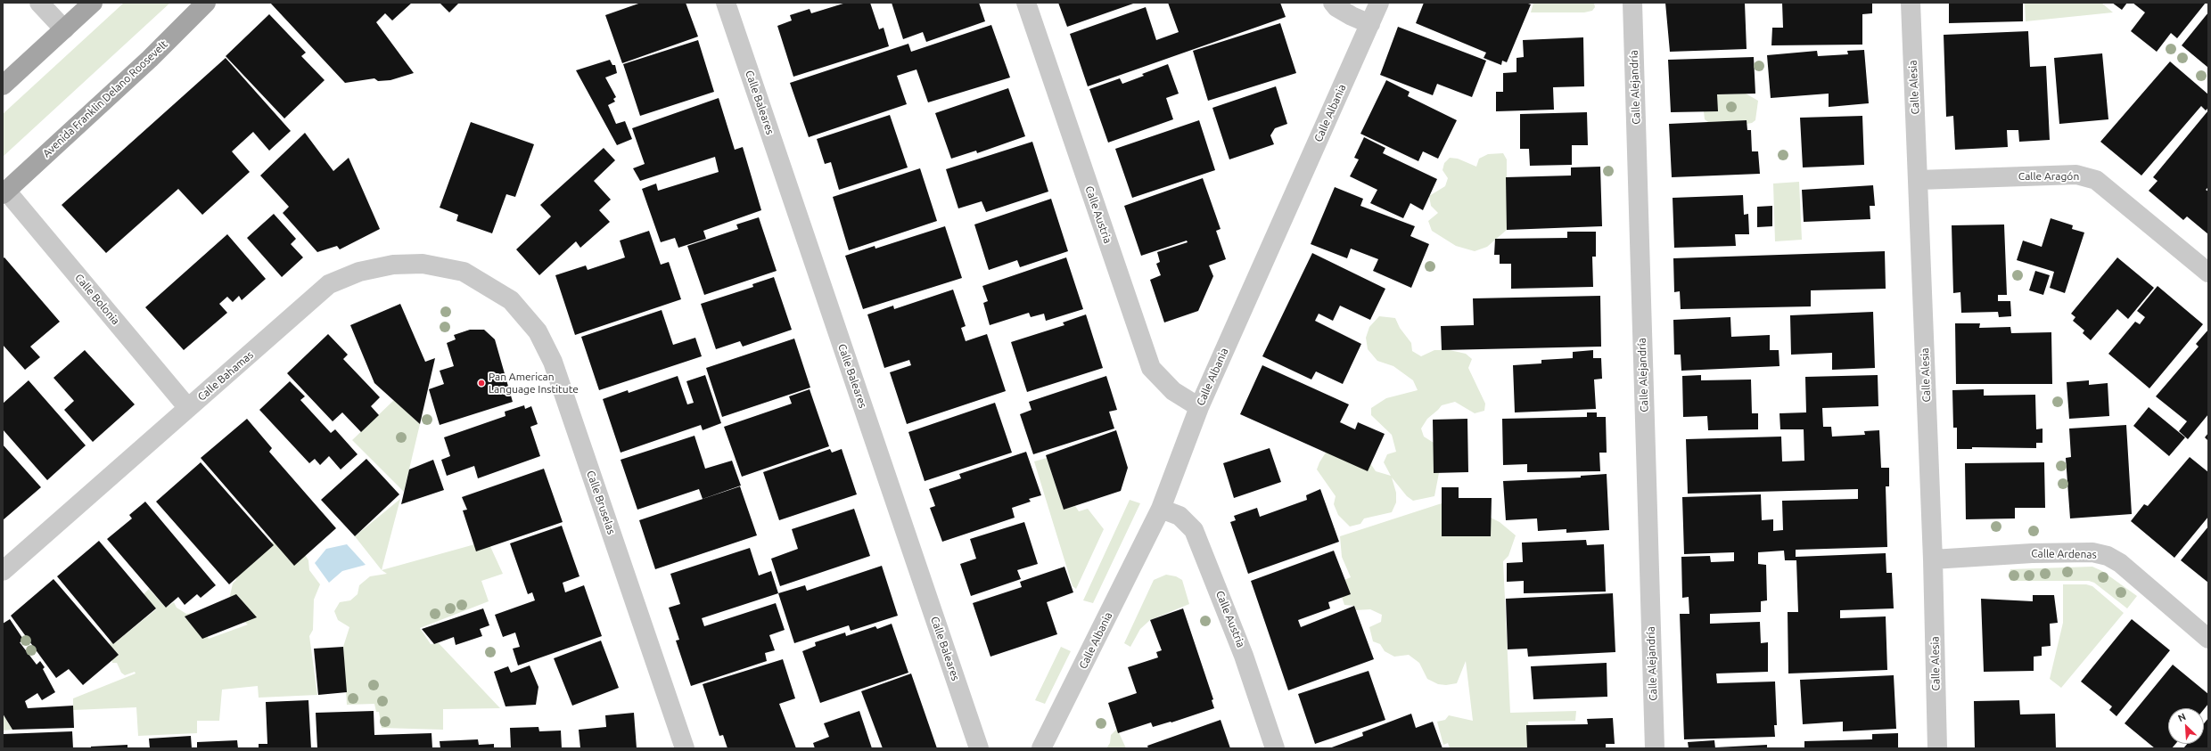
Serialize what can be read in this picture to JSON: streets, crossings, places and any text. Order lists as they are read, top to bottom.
{
  "streets": {
    "main road": ["Avenida Franklin Delano Roosevelt"],
    "street": [
      "Calle Alejandría",
      "Calle Alesia",
      "Calle Baleares",
      "Calle Albania",
      "Calle Aragón",
      "Calle Austria",
      "Calle Bolonia",
      "Calle Bahamas",
      "Calle Bruselas",
      "Calle Ardenas"
    ]
  },
  "crossings": [
    ["Calle Alesia", "Calle Aragón"],
    ["Calle Alesia", "Calle Ardenas"],
    ["Avenida Franklin Delano Roosevelt", "Calle Bolonia"],
    ["Calle Albania", "Calle Austria"],
    ["Calle Bolonia", "Calle Bahamas"],
    ["Calle Bahamas", "Calle Bruselas"]
  ],
  "places": ["Pan American Language Institute"],
  "north": "top left"
}
